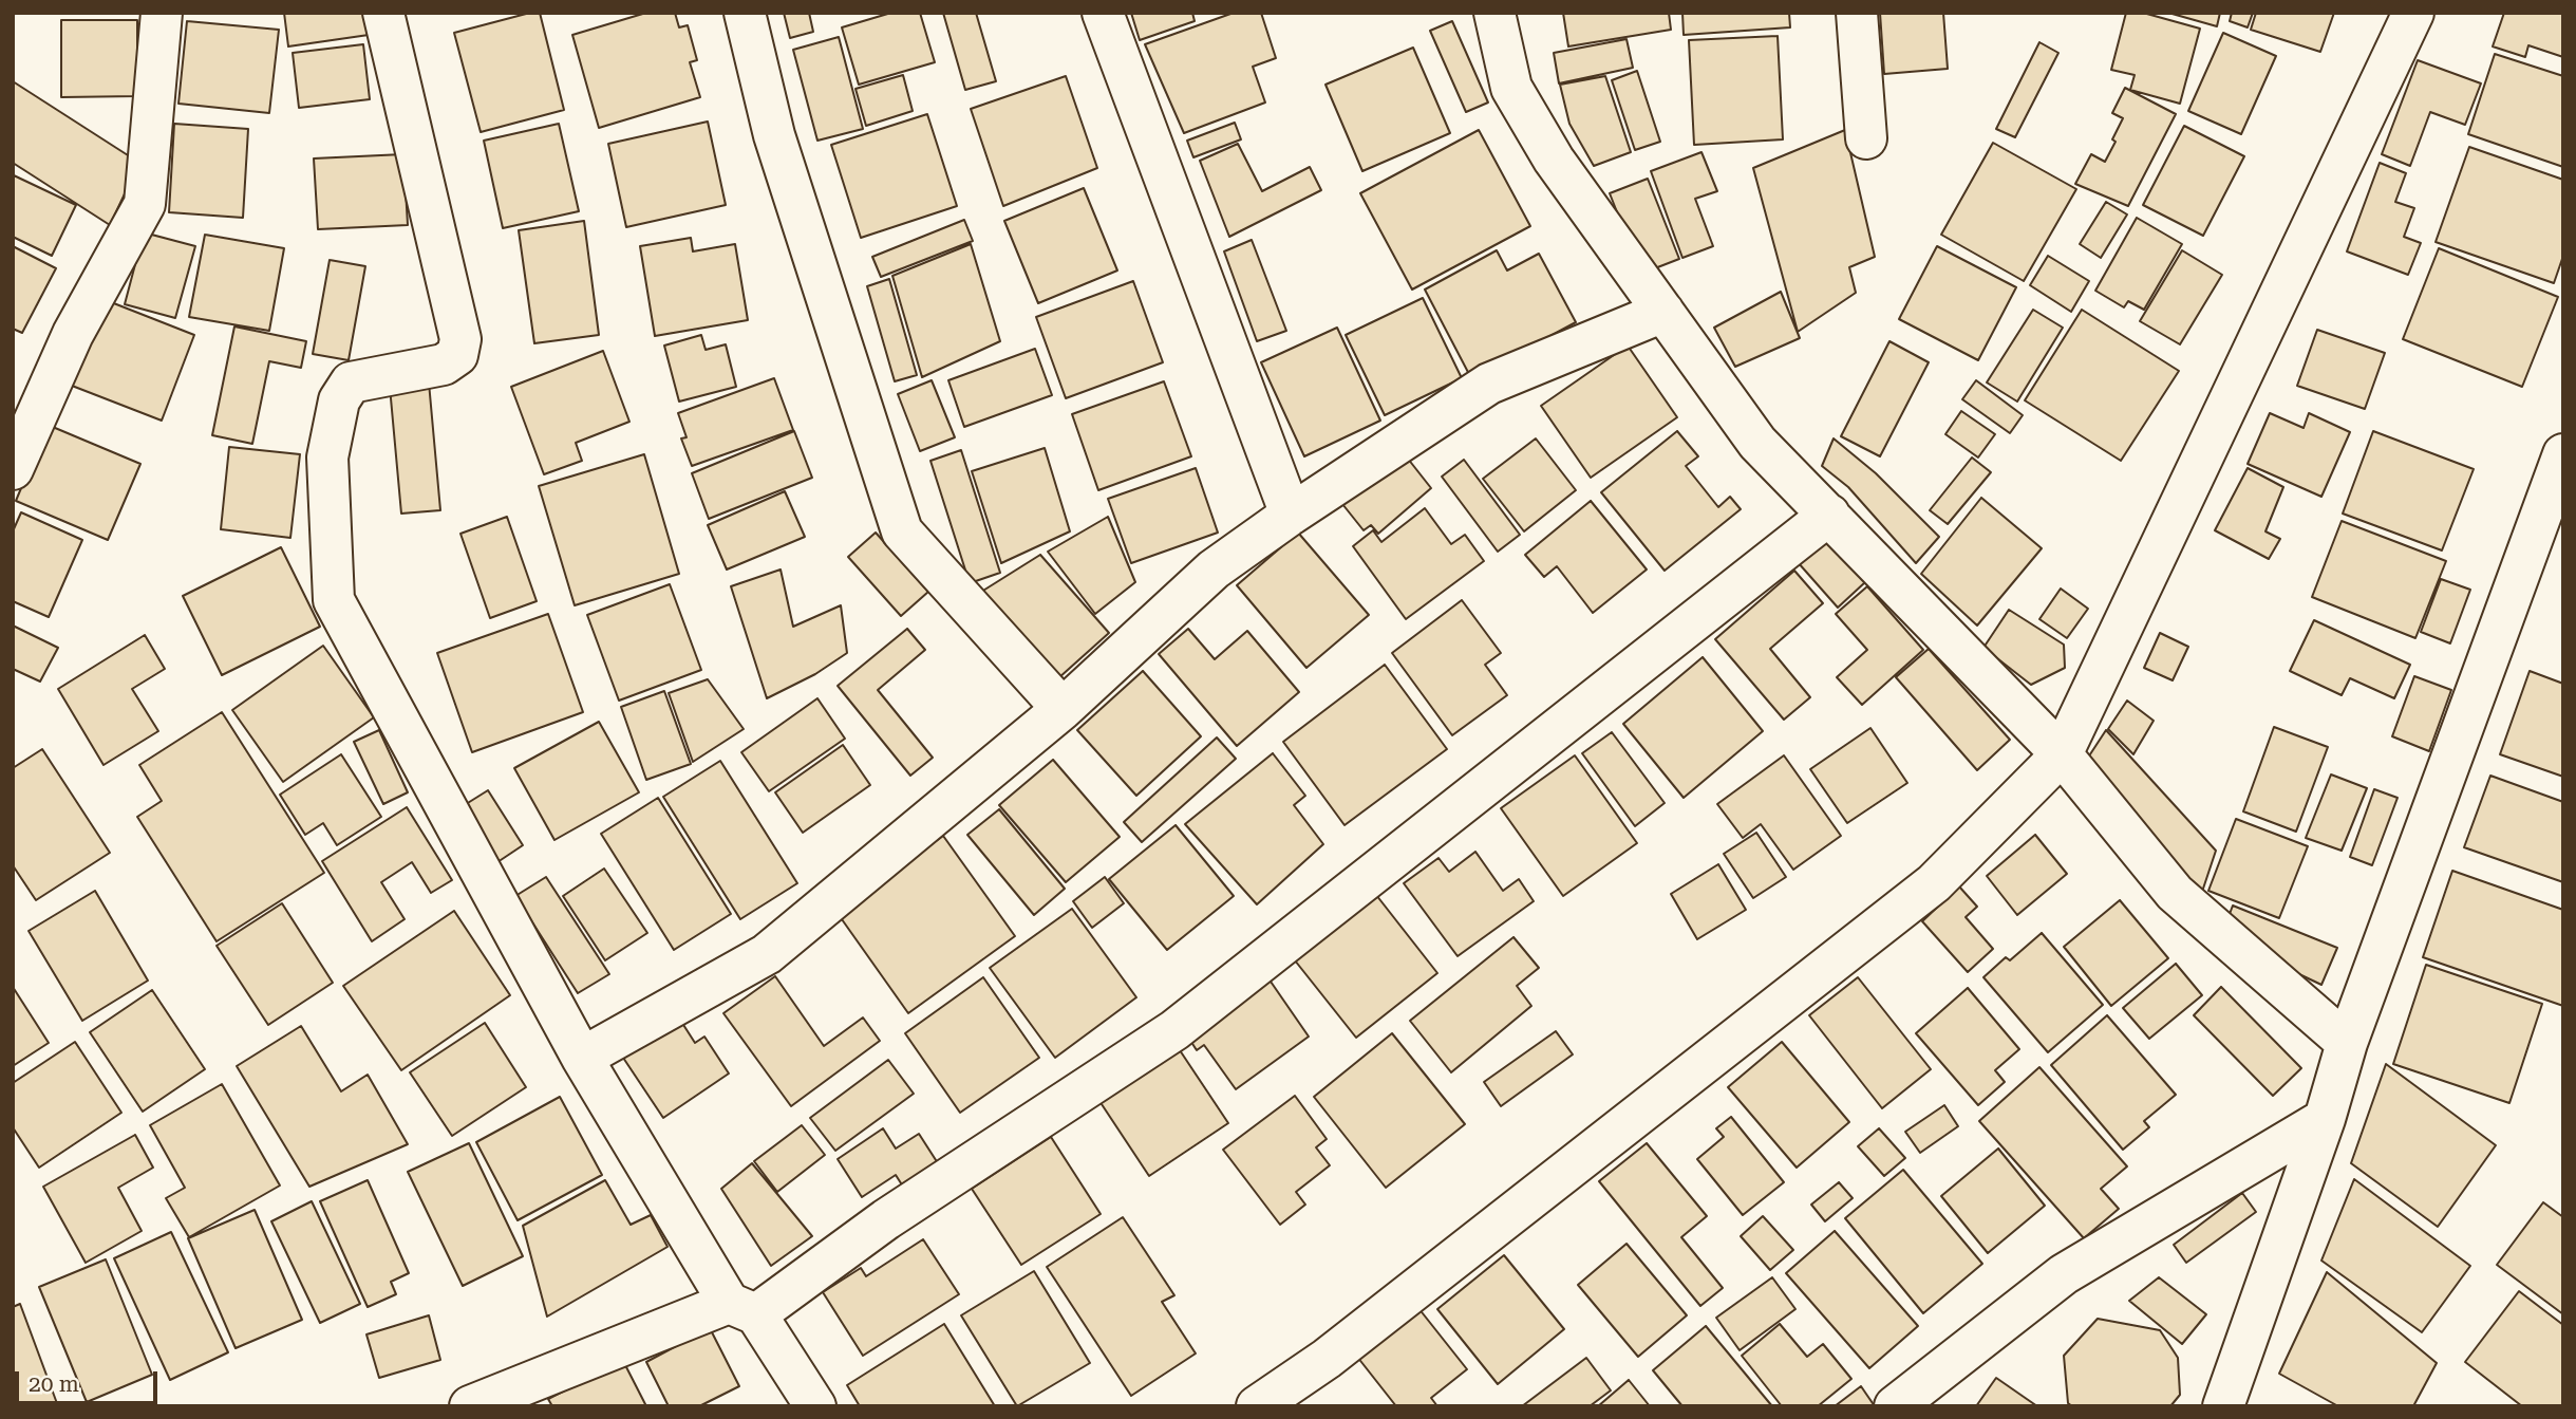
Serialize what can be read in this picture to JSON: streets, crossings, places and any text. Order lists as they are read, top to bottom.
{
  "scale_bar": "20 m"
}
